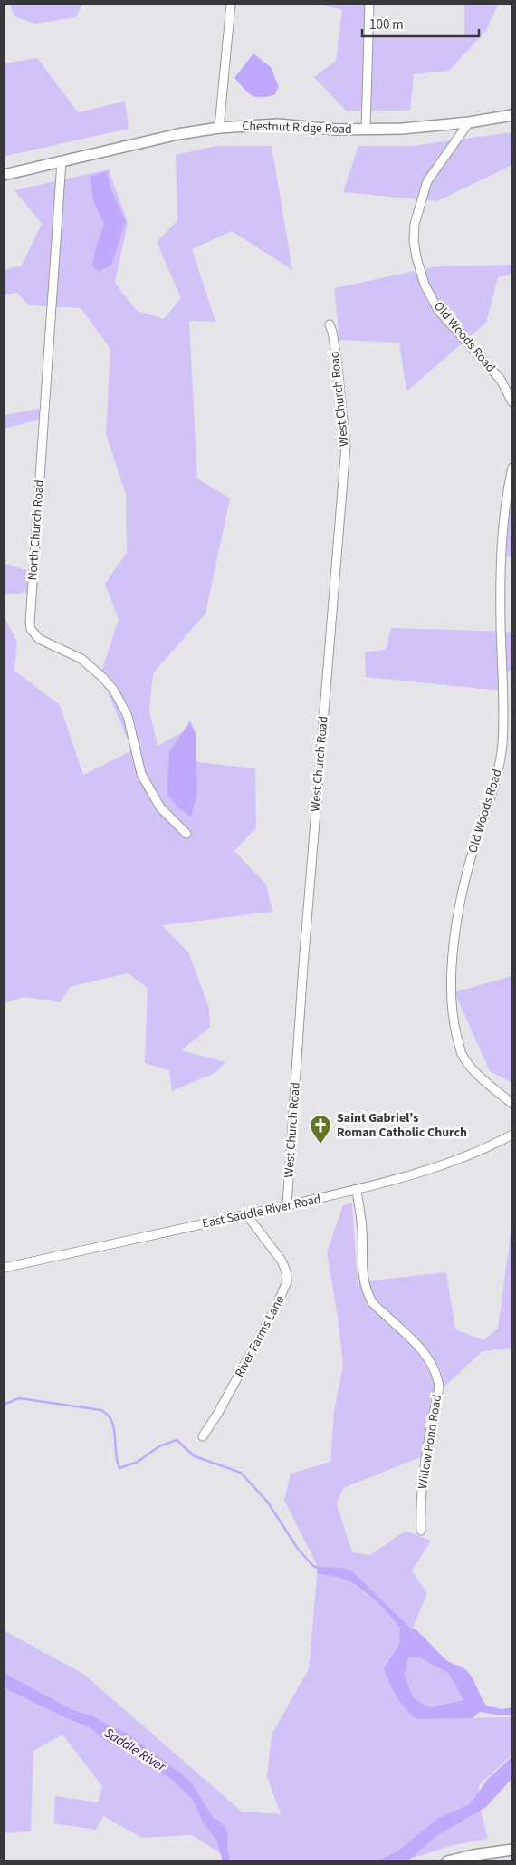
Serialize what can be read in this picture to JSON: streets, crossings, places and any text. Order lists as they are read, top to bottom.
{
  "streets": {
    "main road": ["Chestnut Ridge Road"],
    "street": [
      "Old Woods Road",
      "West Church Road",
      "North Church Road",
      "East Saddle River Road",
      "River Farms Lane",
      "Willow Pond Road"
    ]
  },
  "crossings": [
    ["Chestnut Ridge Road", "Old Woods Road"],
    ["Chestnut Ridge Road", "North Church Road"],
    ["West Church Road", "East Saddle River Road"],
    ["East Saddle River Road", "River Farms Lane"],
    ["East Saddle River Road", "Willow Pond Road"]
  ],
  "water": ["Saddle River"],
  "places": {
    "church": ["Saint Gabriel's Roman Catholic Church"]
  },
  "scale_bar": "100 m"
}
